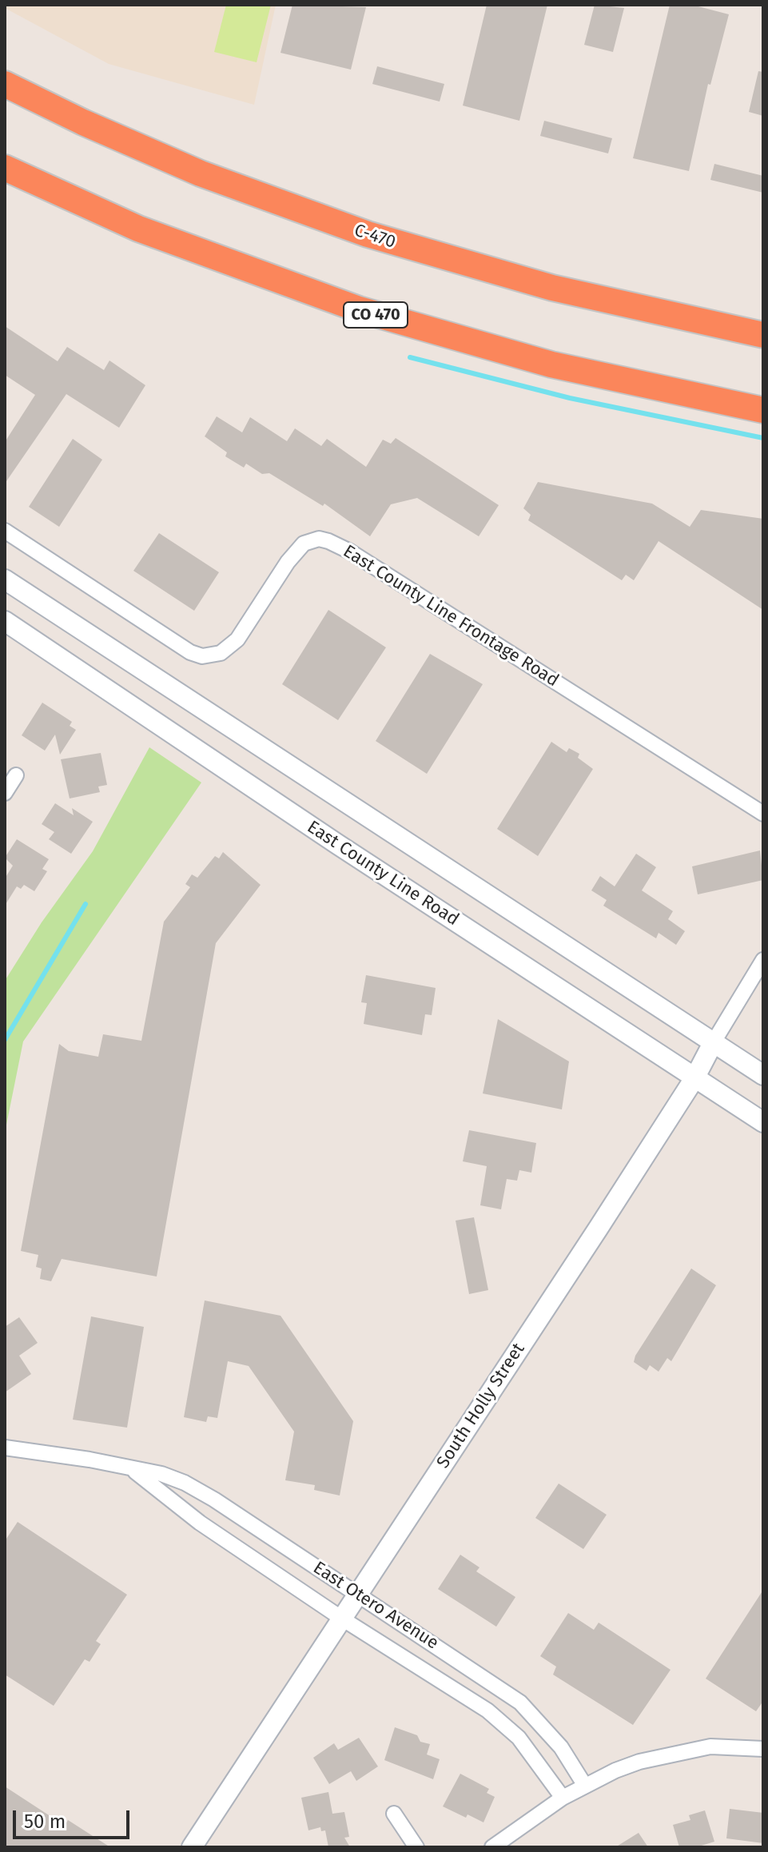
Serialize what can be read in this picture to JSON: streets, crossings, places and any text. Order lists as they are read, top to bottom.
{
  "streets": {
    "highway": ["C-470", "CO 470"],
    "main road": ["East County Line Road", "South Holly Street"],
    "street": ["East County Line Frontage Road", "East Otero Avenue"]
  },
  "crossings": [
    ["East County Line Road", "South Holly Street"],
    ["South Holly Street", "East Otero Avenue"]
  ],
  "scale_bar": "50 m"
}
